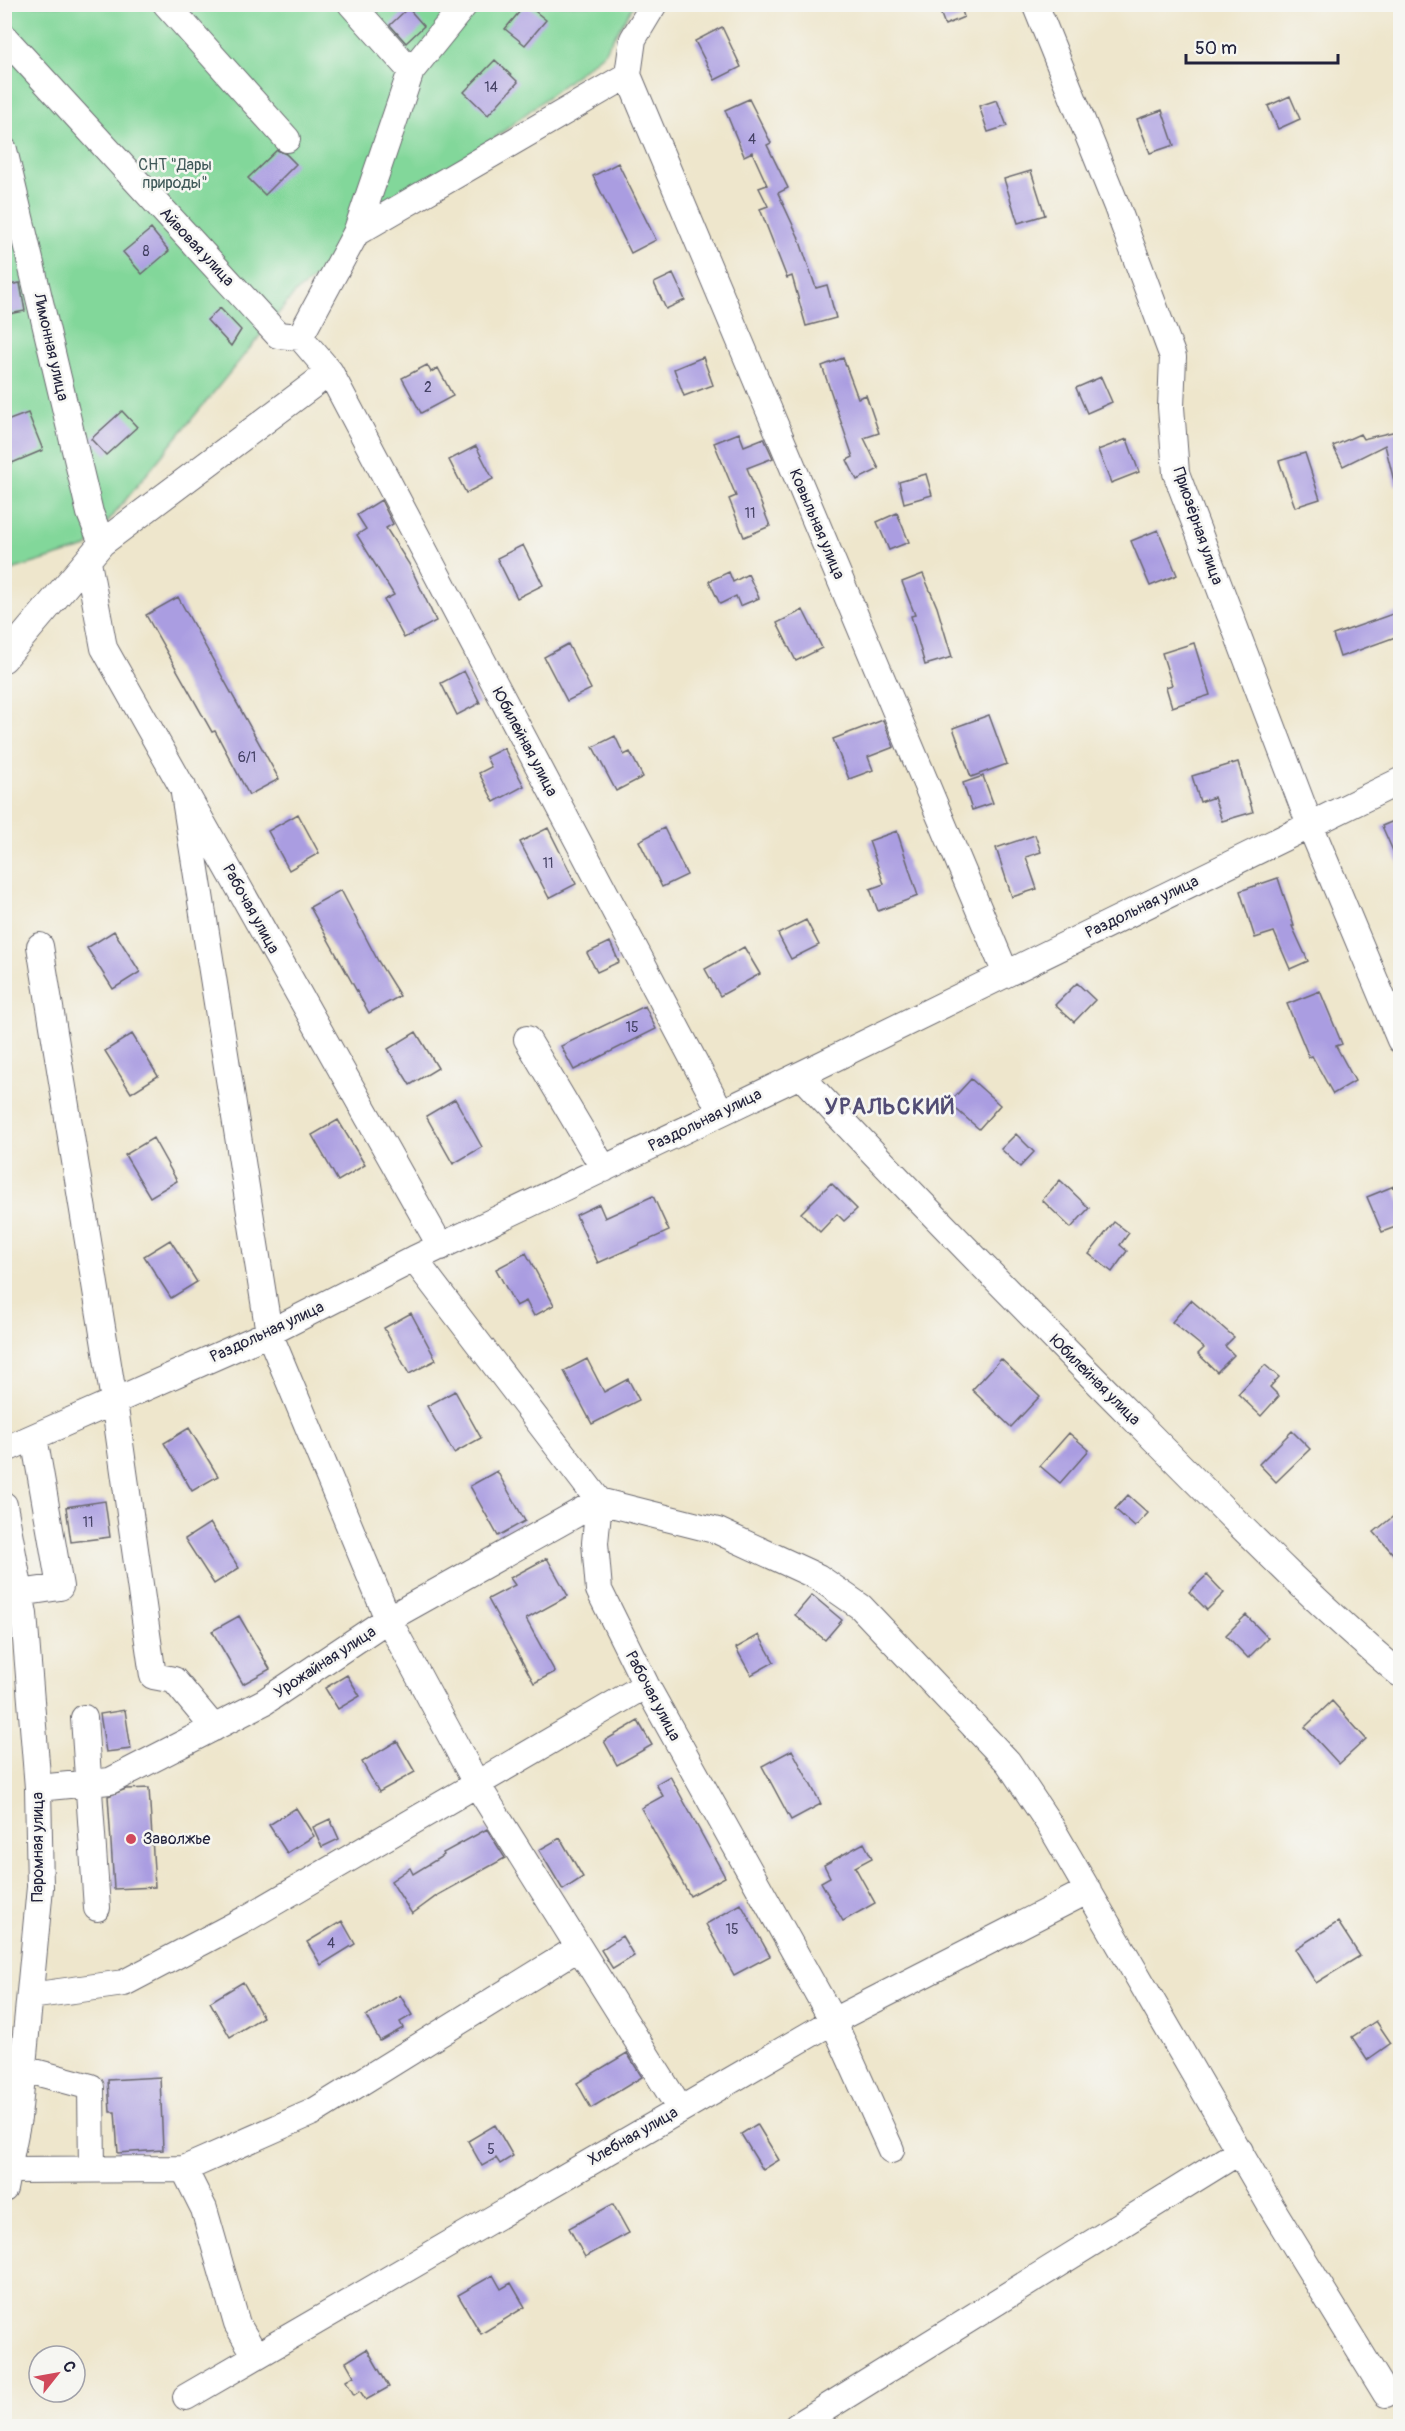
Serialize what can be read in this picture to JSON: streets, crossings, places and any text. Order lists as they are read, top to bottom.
{
  "streets": {
    "street": [
      "Айвовая улица",
      "Лимонная улица",
      "Ковыльная улица",
      "Приозёрная улица",
      "Юбилейная улица",
      "Раздольная улица",
      "Рабочая улица",
      "Урожайная улица",
      "Паромная улица",
      "Хлебная улица"
    ]
  },
  "crossings": [
    ["Айвовая улица", "Юбилейная улица"],
    ["Лимонная улица", "Рабочая улица"],
    ["Ковыльная улица", "Раздольная улица"],
    ["Приозёрная улица", "Раздольная улица"],
    ["Юбилейная улица", "Раздольная улица"],
    ["Раздольная улица", "Рабочая улица"],
    ["Рабочая улица", "Урожайная улица"],
    ["Рабочая улица", "Хлебная улица"],
    ["Урожайная улица", "Паромная улица"]
  ],
  "districts": ["УРАЛЬСКИЙ"],
  "parks": ["СНТ \"Дары природы\""],
  "places": ["Заволжье"],
  "house_numbers": [
    "14",
    "4",
    "8",
    "2",
    "11",
    "6/1",
    "11",
    "15",
    "11",
    "15",
    "4",
    "5"
  ],
  "scale_bar": "50 m",
  "north": "top right"
}
